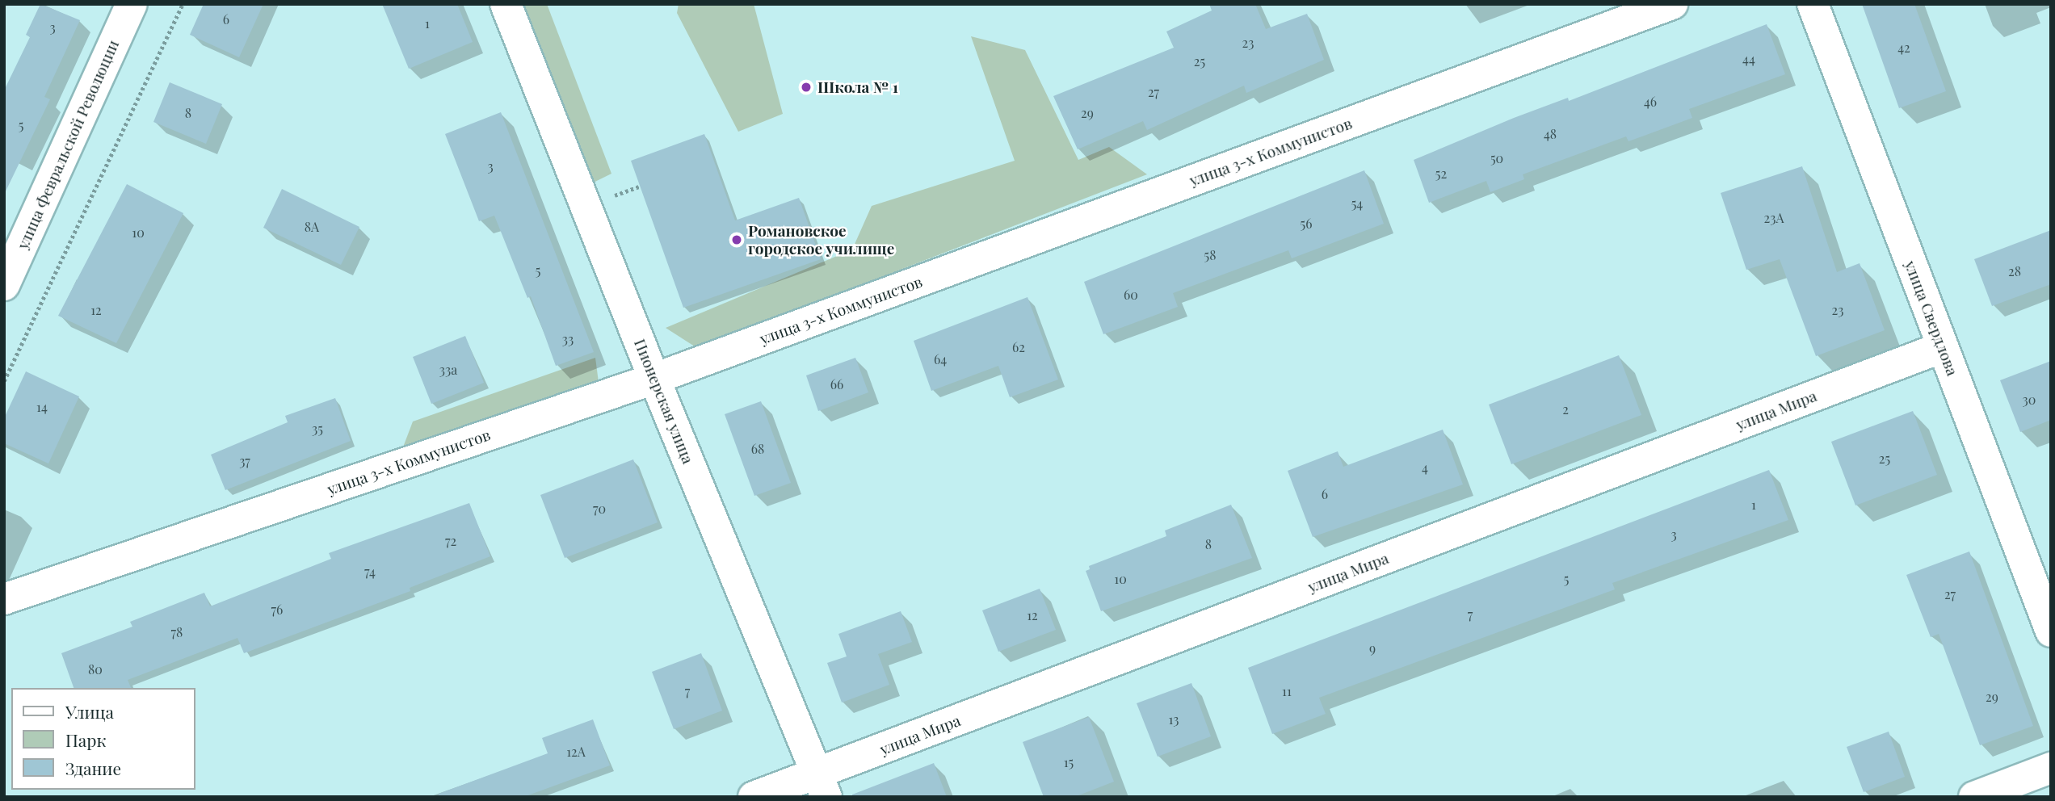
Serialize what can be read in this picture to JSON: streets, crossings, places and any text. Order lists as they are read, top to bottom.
{
  "streets": {
    "street": [
      "улица Февральской Революции",
      "улица 3-х Коммунистов",
      "улица Свердлова",
      "Пионерская улица",
      "улица Мира"
    ]
  },
  "crossings": [
    ["улица 3-х Коммунистов", "Пионерская улица"],
    ["улица Свердлова", "улица Мира"],
    ["Пионерская улица", "улица Мира"]
  ],
  "places": ["Школа № 1", "Романовское городское училище"],
  "house_numbers": [
    "6",
    "1",
    "3",
    "23",
    "42",
    "44",
    "25",
    "27",
    "46",
    "8",
    "29",
    "5",
    "48",
    "50",
    "3",
    "52",
    "54",
    "23А",
    "56",
    "8А",
    "10",
    "58",
    "5",
    "28",
    "60",
    "12",
    "23",
    "33",
    "62",
    "64",
    "33а",
    "66",
    "30",
    "14",
    "2",
    "35",
    "68",
    "25",
    "37",
    "4",
    "6",
    "1",
    "70",
    "3",
    "72",
    "8",
    "74",
    "10",
    "5",
    "27",
    "76",
    "7",
    "12",
    "78",
    "9",
    "80",
    "7",
    "11",
    "29",
    "13",
    "12А",
    "15"
  ],
  "legend": ["Улица", "Парк", "Здание"]
}
